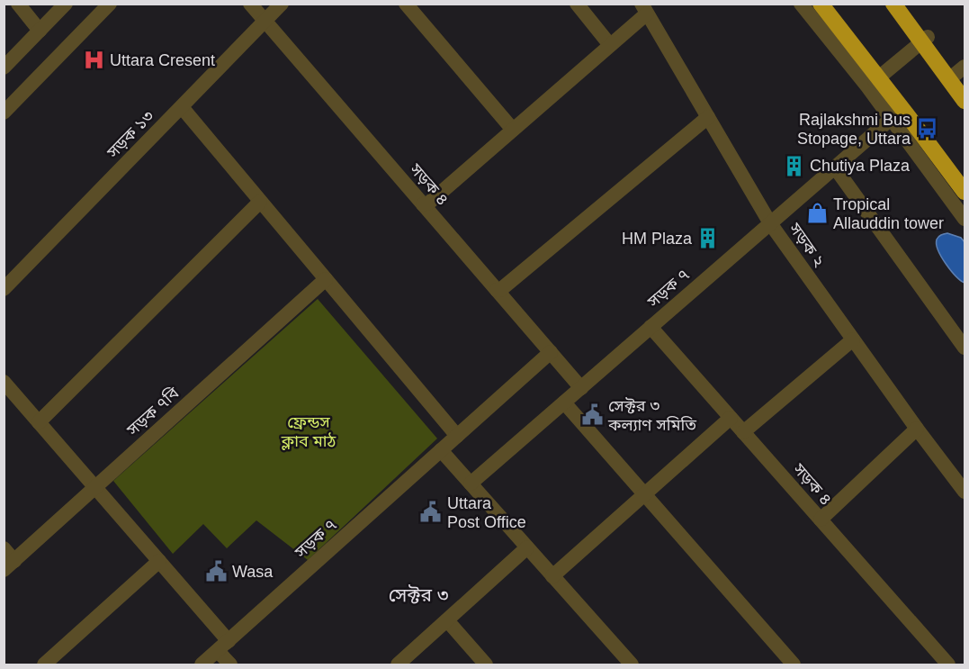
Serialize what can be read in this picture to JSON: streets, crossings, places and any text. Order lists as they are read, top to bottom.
{
  "streets": {
    "street": [
      "সড়ক ১৩",
      "সড়ক ৪",
      "সড়ক ২",
      "সড়ক ৭",
      "সড়ক ৭বি"
    ]
  },
  "crossings": [
    ["সড়ক ১৩", "সড়ক ৪"],
    ["সড়ক ৪", "সড়ক ৭"],
    ["সড়ক ২", "সড়ক ৭"]
  ],
  "districts": ["সেক্টর ৩"],
  "parks": ["ফ্রেন্ডস ক্লাব মাঠ"],
  "places": {
    "hospital": ["Uttara Cresent"],
    "bus stop": ["Rajlakshmi Bus Stopage, Uttara"],
    "building": ["Chutiya Plaza", "HM Plaza"],
    "shop": ["Tropical Allauddin tower"],
    "public building": ["সেক্টর ৩ কল্যাণ সমিতি", "Uttara Post Office", "Wasa"]
  }
}
